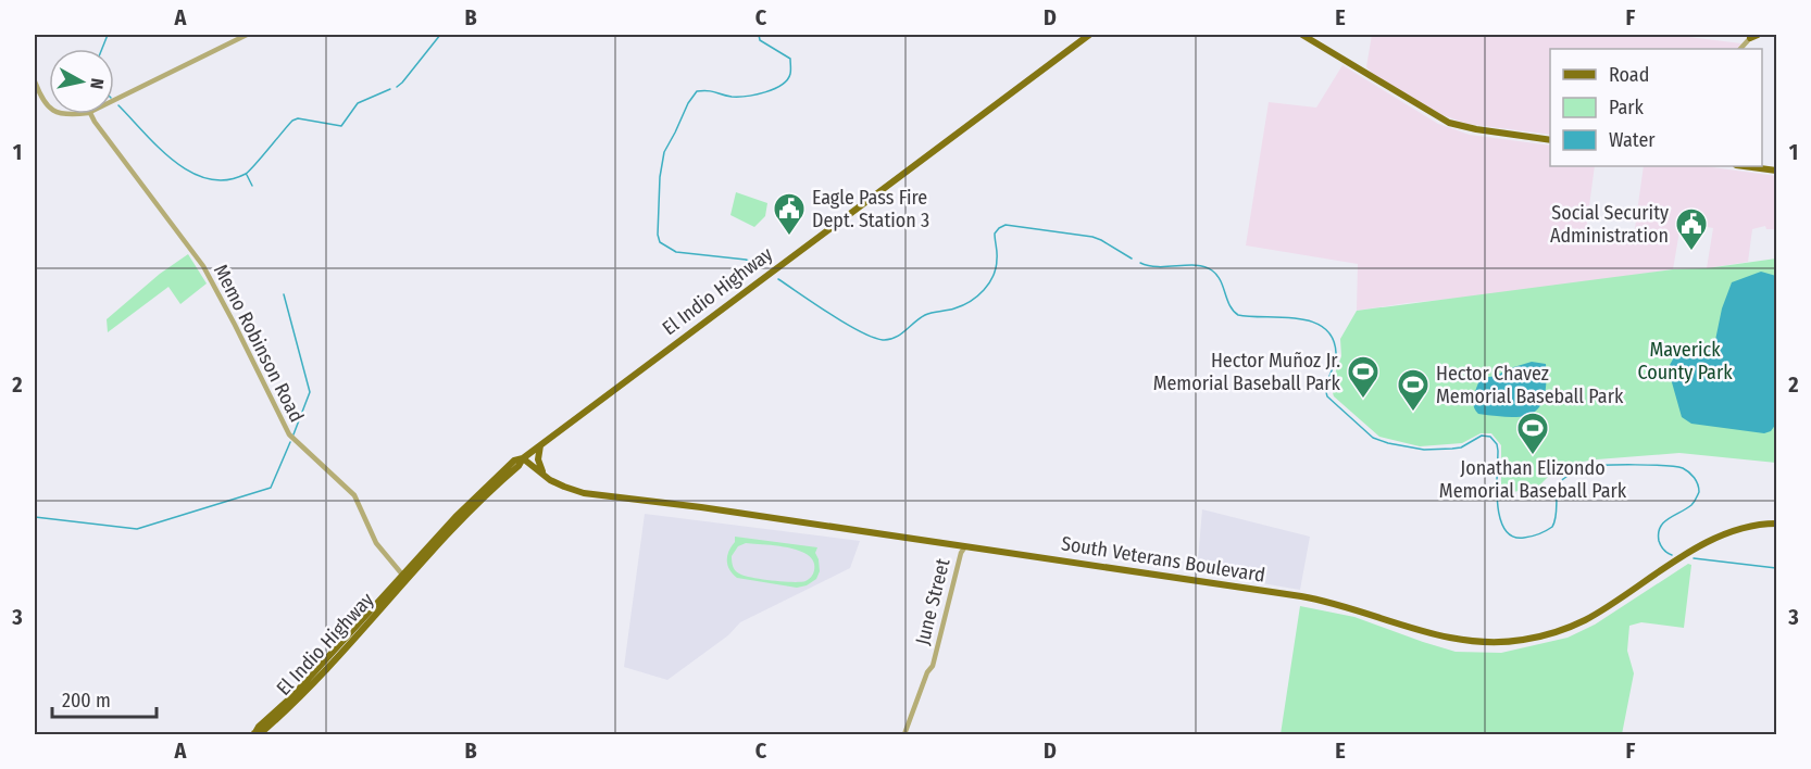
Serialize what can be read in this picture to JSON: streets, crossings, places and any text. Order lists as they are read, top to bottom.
{
  "streets": {
    "main road": ["El Indio Highway", "South Veterans Boulevard"],
    "street": ["Memo Robinson Road", "June Street"]
  },
  "crossings": [
    ["El Indio Highway", "Memo Robinson Road"],
    ["El Indio Highway", "South Veterans Boulevard"],
    ["South Veterans Boulevard", "June Street"]
  ],
  "parks": ["Maverick County Park"],
  "places": {
    "public building": ["Eagle Pass Fire Dept. Station 3", "Social Security Administration"],
    "sports": ["Hector Muñoz Jr. Memorial Baseball Park", "Hector Chavez Memorial Baseball Park", "Jonathan Elizondo Memorial Baseball Park"]
  },
  "legend": ["Road", "Park", "Water"],
  "scale_bar": "200 m",
  "north": "right",
  "grid": {
    "columns": [
      "A",
      "B",
      "C",
      "D",
      "E",
      "F"
    ],
    "rows": ["1", "2", "3"]
  }
}
